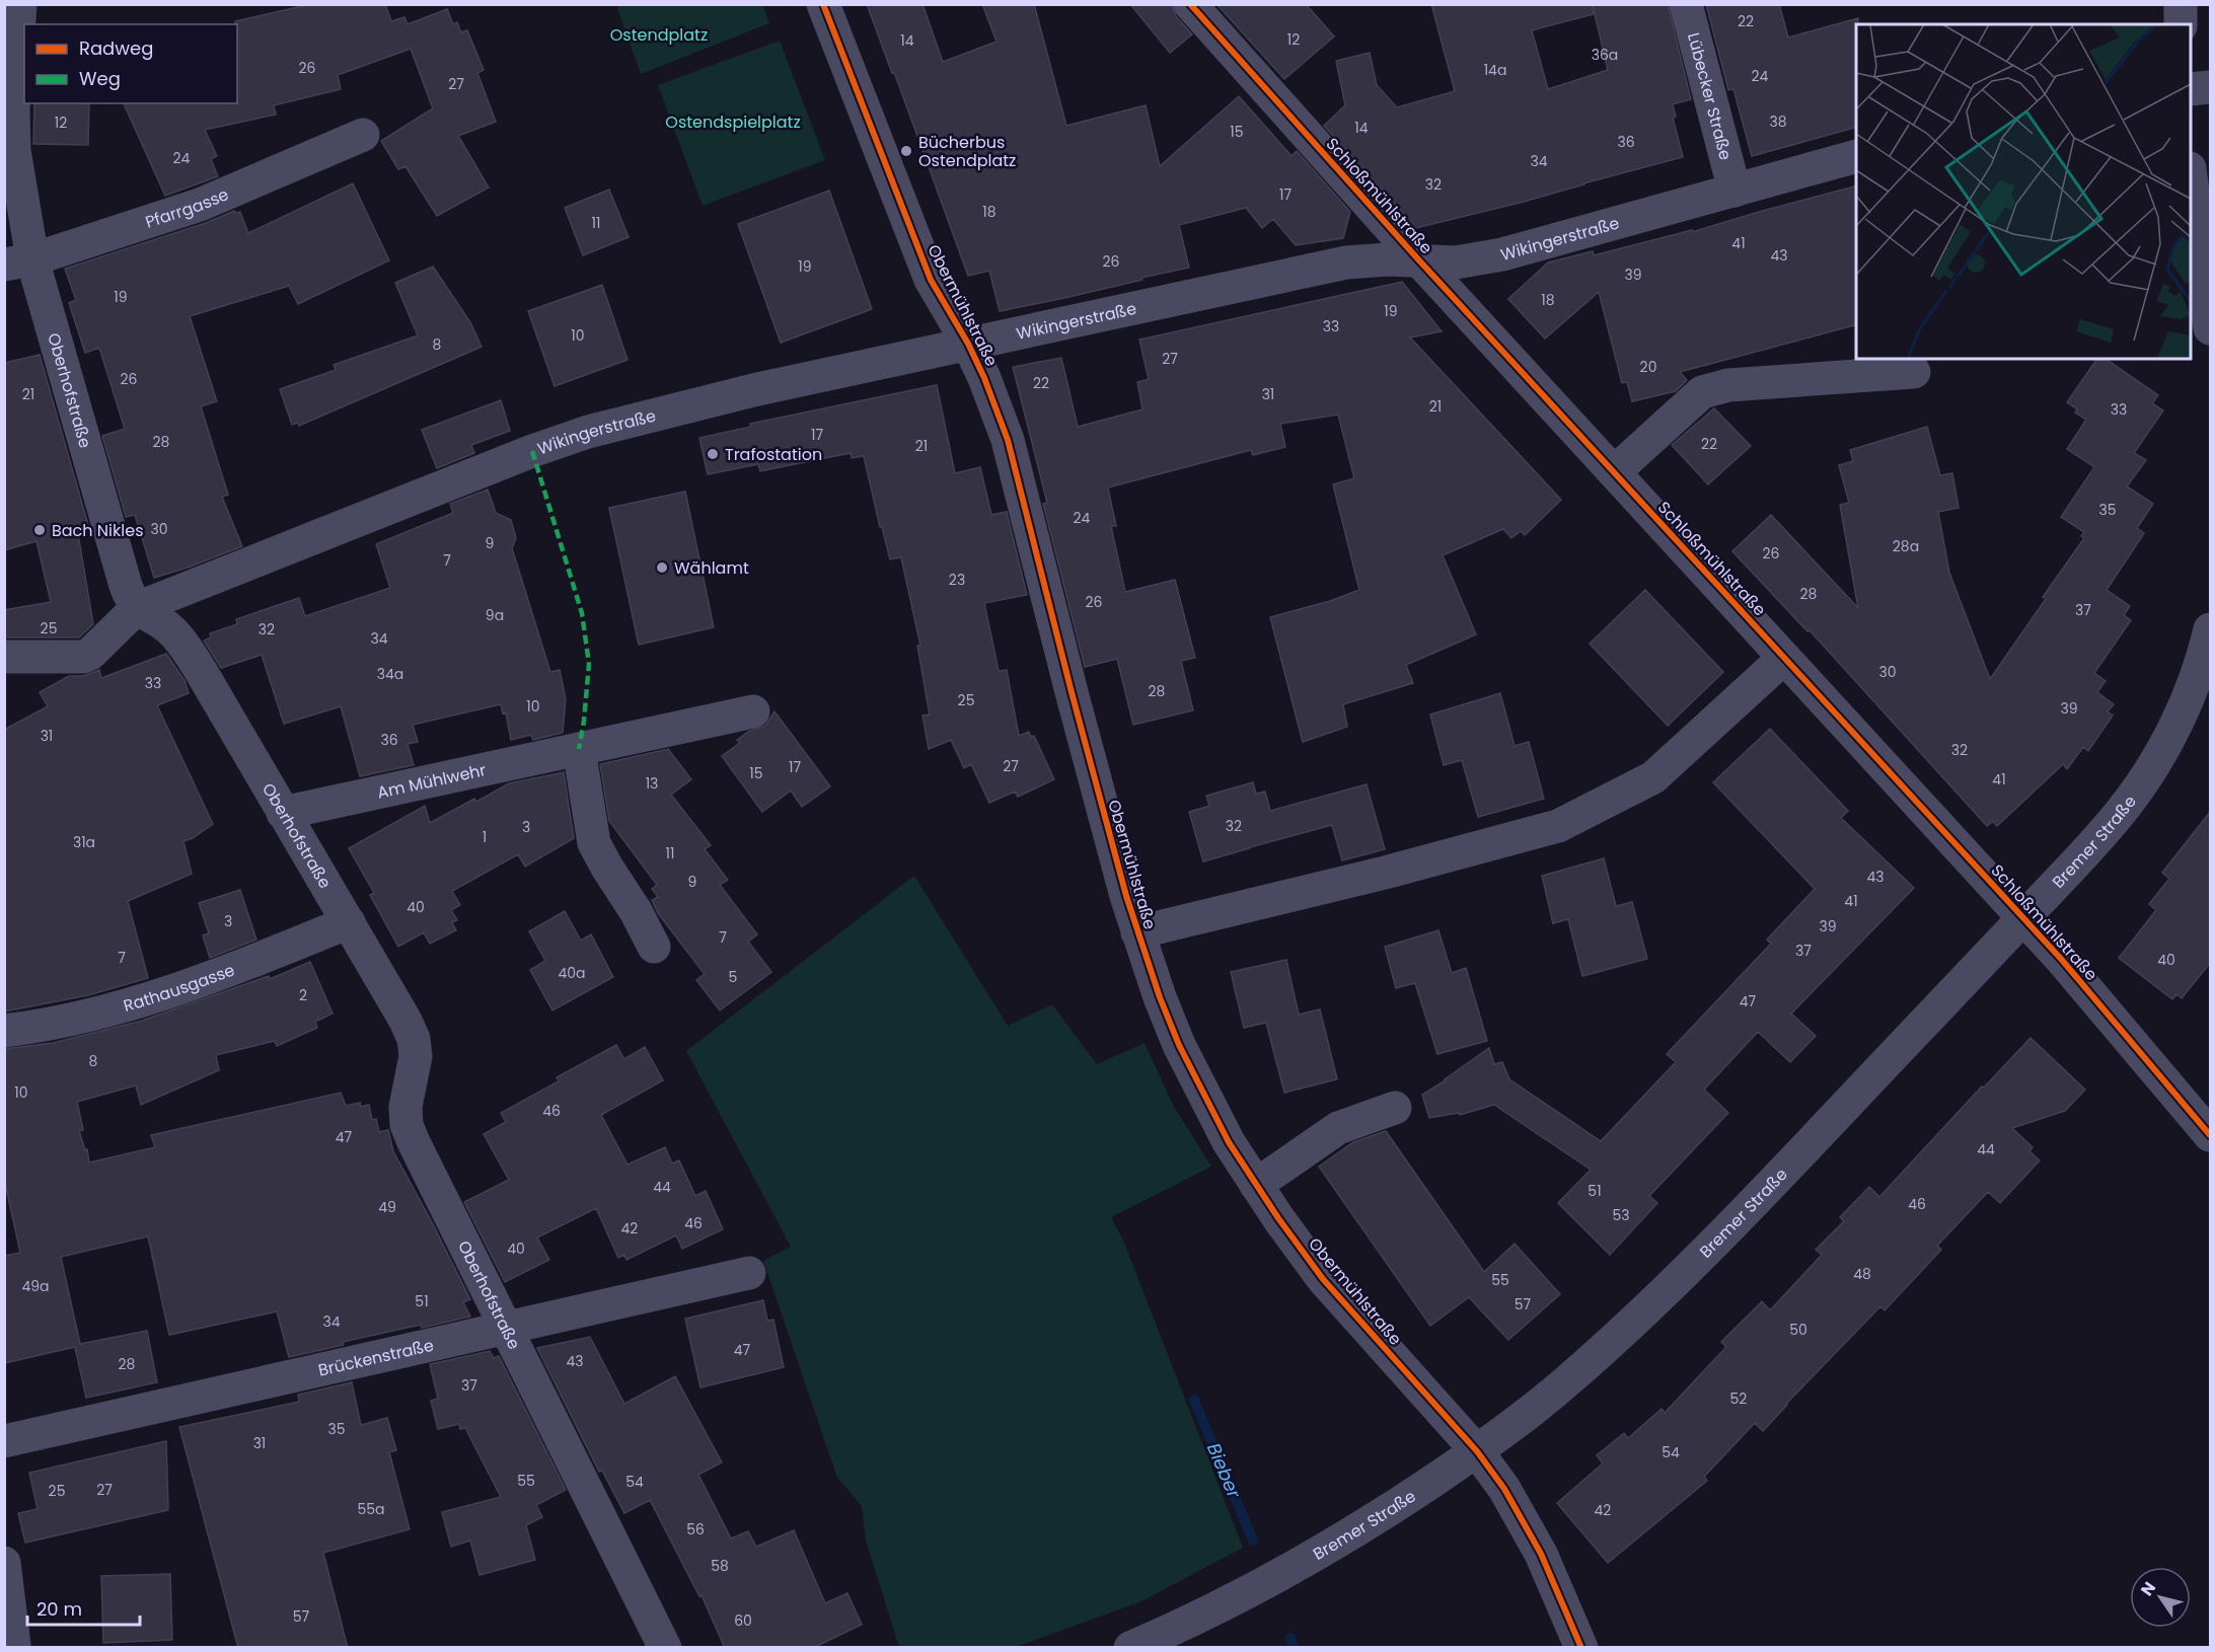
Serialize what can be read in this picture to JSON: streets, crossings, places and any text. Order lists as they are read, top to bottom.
{
  "streets": {
    "street": [
      "Lübecker Straße",
      "Schloßmühlstraße",
      "Pfarrgasse",
      "Wikingerstraße",
      "Obermühlstraße",
      "Oberhofstraße",
      "Am Mühlwehr",
      "Bremer Straße",
      "Rathausgasse",
      "Brückenstraße"
    ]
  },
  "crossings": [
    ["Lübecker Straße", "Wikingerstraße"],
    ["Schloßmühlstraße", "Wikingerstraße"],
    ["Schloßmühlstraße", "Bremer Straße"],
    ["Pfarrgasse", "Oberhofstraße"],
    ["Wikingerstraße", "Obermühlstraße"],
    ["Wikingerstraße", "Oberhofstraße"],
    ["Obermühlstraße", "Bremer Straße"],
    ["Oberhofstraße", "Am Mühlwehr"],
    ["Oberhofstraße", "Rathausgasse"],
    ["Oberhofstraße", "Brückenstraße"]
  ],
  "water": ["Bieber"],
  "parks": ["Ostendplatz", "Ostendspielplatz"],
  "places": [
    "Bücherbus Ostendplatz",
    "Trafostation",
    "Bach Nikles",
    "Wählamt"
  ],
  "house_numbers": [
    "22",
    "12",
    "14",
    "36a",
    "26",
    "14a",
    "24",
    "27",
    "38",
    "12",
    "14",
    "15",
    "36",
    "24",
    "34",
    "32",
    "17",
    "18",
    "11",
    "41",
    "43",
    "26",
    "19",
    "39",
    "19",
    "18",
    "19",
    "33",
    "10",
    "8",
    "27",
    "20",
    "26",
    "22",
    "21",
    "31",
    "21",
    "33",
    "17",
    "28",
    "22",
    "21",
    "35",
    "24",
    "30",
    "9",
    "28a",
    "26",
    "7",
    "23",
    "28",
    "26",
    "37",
    "9a",
    "25",
    "32",
    "34",
    "30",
    "34a",
    "33",
    "28",
    "25",
    "10",
    "39",
    "31",
    "36",
    "32",
    "27",
    "17",
    "15",
    "41",
    "13",
    "32",
    "3",
    "1",
    "31a",
    "11",
    "43",
    "9",
    "41",
    "40",
    "3",
    "39",
    "7",
    "37",
    "7",
    "40",
    "40a",
    "5",
    "2",
    "47",
    "8",
    "10",
    "46",
    "47",
    "44",
    "44",
    "51",
    "46",
    "49",
    "53",
    "46",
    "42",
    "40",
    "48",
    "55",
    "49a",
    "51",
    "57",
    "34",
    "50",
    "47",
    "43",
    "28",
    "37",
    "52",
    "35",
    "31",
    "54",
    "55",
    "54",
    "27",
    "25",
    "55a",
    "42",
    "56",
    "58",
    "57",
    "60"
  ],
  "legend": ["Radweg", "Weg"],
  "scale_bar": "20 m",
  "north": "top left"
}
